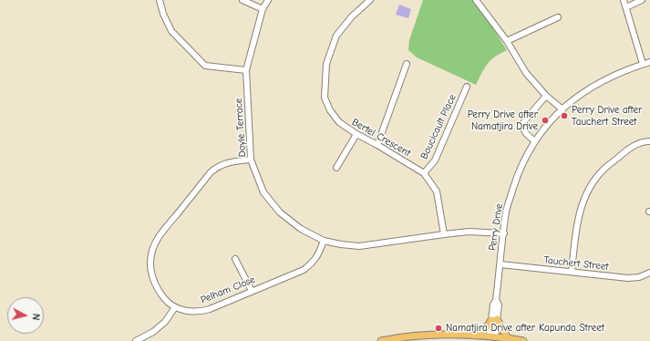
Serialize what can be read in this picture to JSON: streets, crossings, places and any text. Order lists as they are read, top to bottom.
{
  "streets": {
    "street": [
      "Boucicault Place",
      "Doyle Terrace",
      "Bertel Crescent",
      "Perry Drive",
      "Tauchert Street",
      "Pelham Close"
    ]
  },
  "crossings": [
    ["Boucicault Place", "Bertel Crescent"],
    ["Doyle Terrace", "Bertel Crescent"],
    ["Doyle Terrace", "Perry Drive"],
    ["Doyle Terrace", "Pelham Close"],
    ["Perry Drive", "Tauchert Street"]
  ],
  "places": ["Perry Drive after Tauchert Street", "Perry Drive after Namatjira Drive", "Namatjira Drive after Kapunda Street"],
  "north": "right"
}
